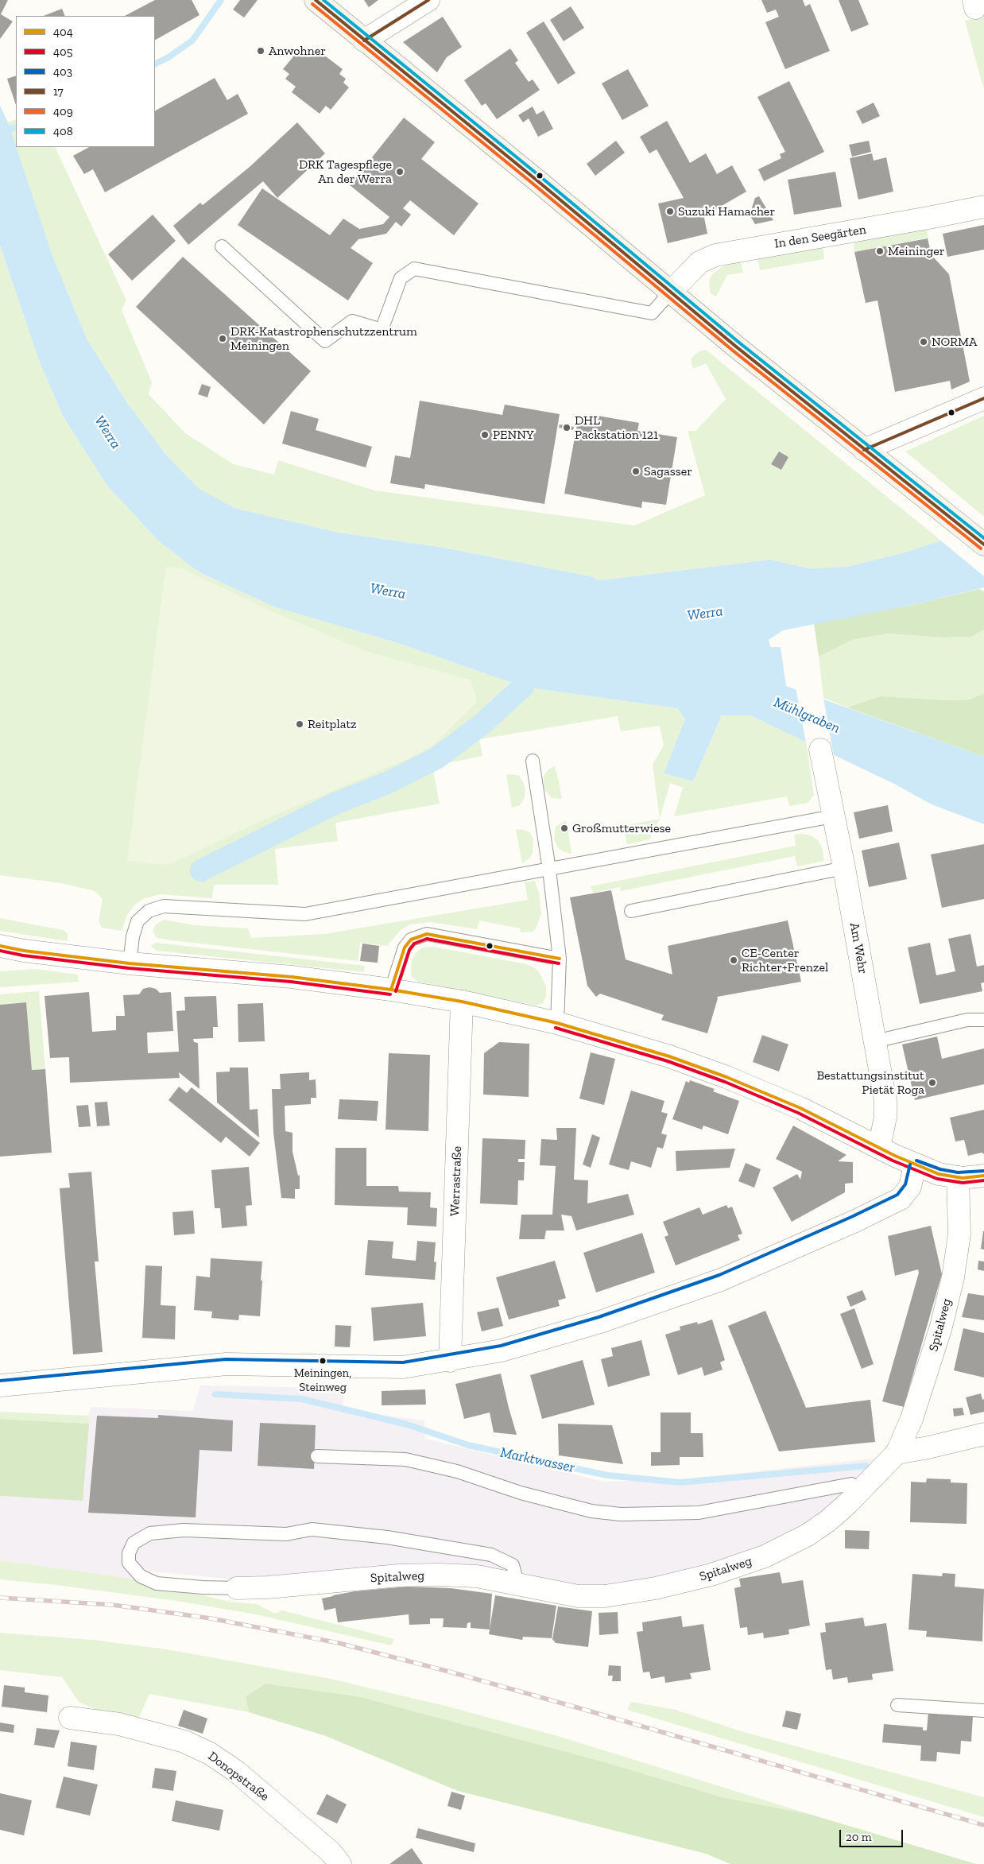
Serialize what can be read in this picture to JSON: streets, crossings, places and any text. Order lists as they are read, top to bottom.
{
  "streets": {
    "street": [
      "In den Seegärten",
      "Am Wehr",
      "Werrastraße",
      "Spitalweg",
      "Donopstraße"
    ]
  },
  "water": ["Werra", "Mühlgraben", "Marktwasser"],
  "places": [
    "Anwohner",
    "DRK Tagespflege An der Werra",
    "Suzuki Hamacher",
    "Meininger",
    "DRK-Katastrophenschutzzentrum Meiningen",
    "NORMA",
    "DHL Packstation 121",
    "PENNY",
    "Sagasser",
    "Reitplatz",
    "Großmutterwiese",
    "CE-Center Richter+Frenzel",
    "Bestattungsinstitut Pietät Roga",
    "Meiningen, Steinweg"
  ],
  "lines": [
    "transit line 17",
    "transit line 408",
    "transit line 409",
    "transit line 404",
    "transit line 405",
    "transit line 403"
  ],
  "legend": [
    "404",
    "405",
    "403",
    "17",
    "409",
    "408"
  ],
  "scale_bar": "20 m"
}
